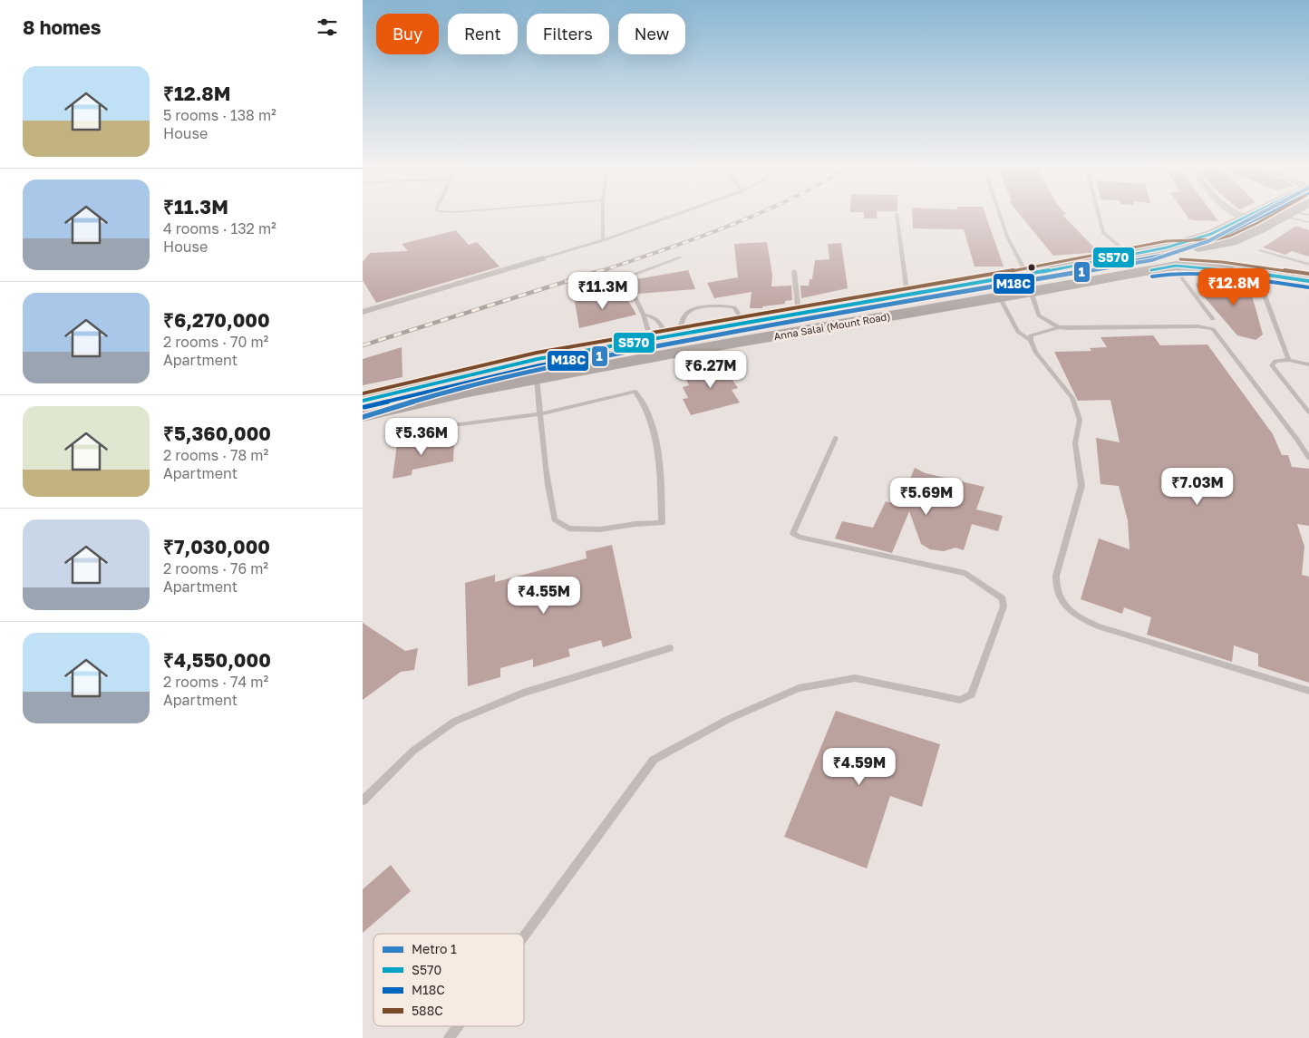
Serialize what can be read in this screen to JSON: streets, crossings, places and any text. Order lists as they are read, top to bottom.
{
  "streets": {
    "main road": ["Anna Salai (Mount Road)"]
  },
  "lines": [
    "metro line 1",
    "transit line S570",
    "transit line M18C",
    "transit line 588C"
  ],
  "legend": [
    "Metro 1",
    "S570",
    "M18C",
    "588C"
  ],
  "page": {
    "heading": "8 homes",
    "chip": [
      "Buy",
      "Rent",
      "Filters",
      "New"
    ],
    "list": [
      {
        "name": "₹12.8M",
        "note": "5 rooms · 138 m² · House"
      },
      {
        "name": "₹11.3M",
        "note": "4 rooms · 132 m² · House"
      },
      {
        "name": "₹6,270,000",
        "note": "2 rooms · 70 m² · Apartment"
      },
      {
        "name": "₹5,360,000",
        "note": "2 rooms · 78 m² · Apartment"
      },
      {
        "name": "₹7,030,000",
        "note": "2 rooms · 76 m² · Apartment"
      },
      {
        "name": "₹4,550,000",
        "note": "2 rooms · 74 m² · Apartment"
      }
    ],
    "price": [
      "₹12.8M",
      "₹11.3M",
      "₹6.27M",
      "₹5.36M",
      "₹7.03M",
      "₹5.69M",
      "₹4.55M",
      "₹4.59M"
    ]
  }
}
